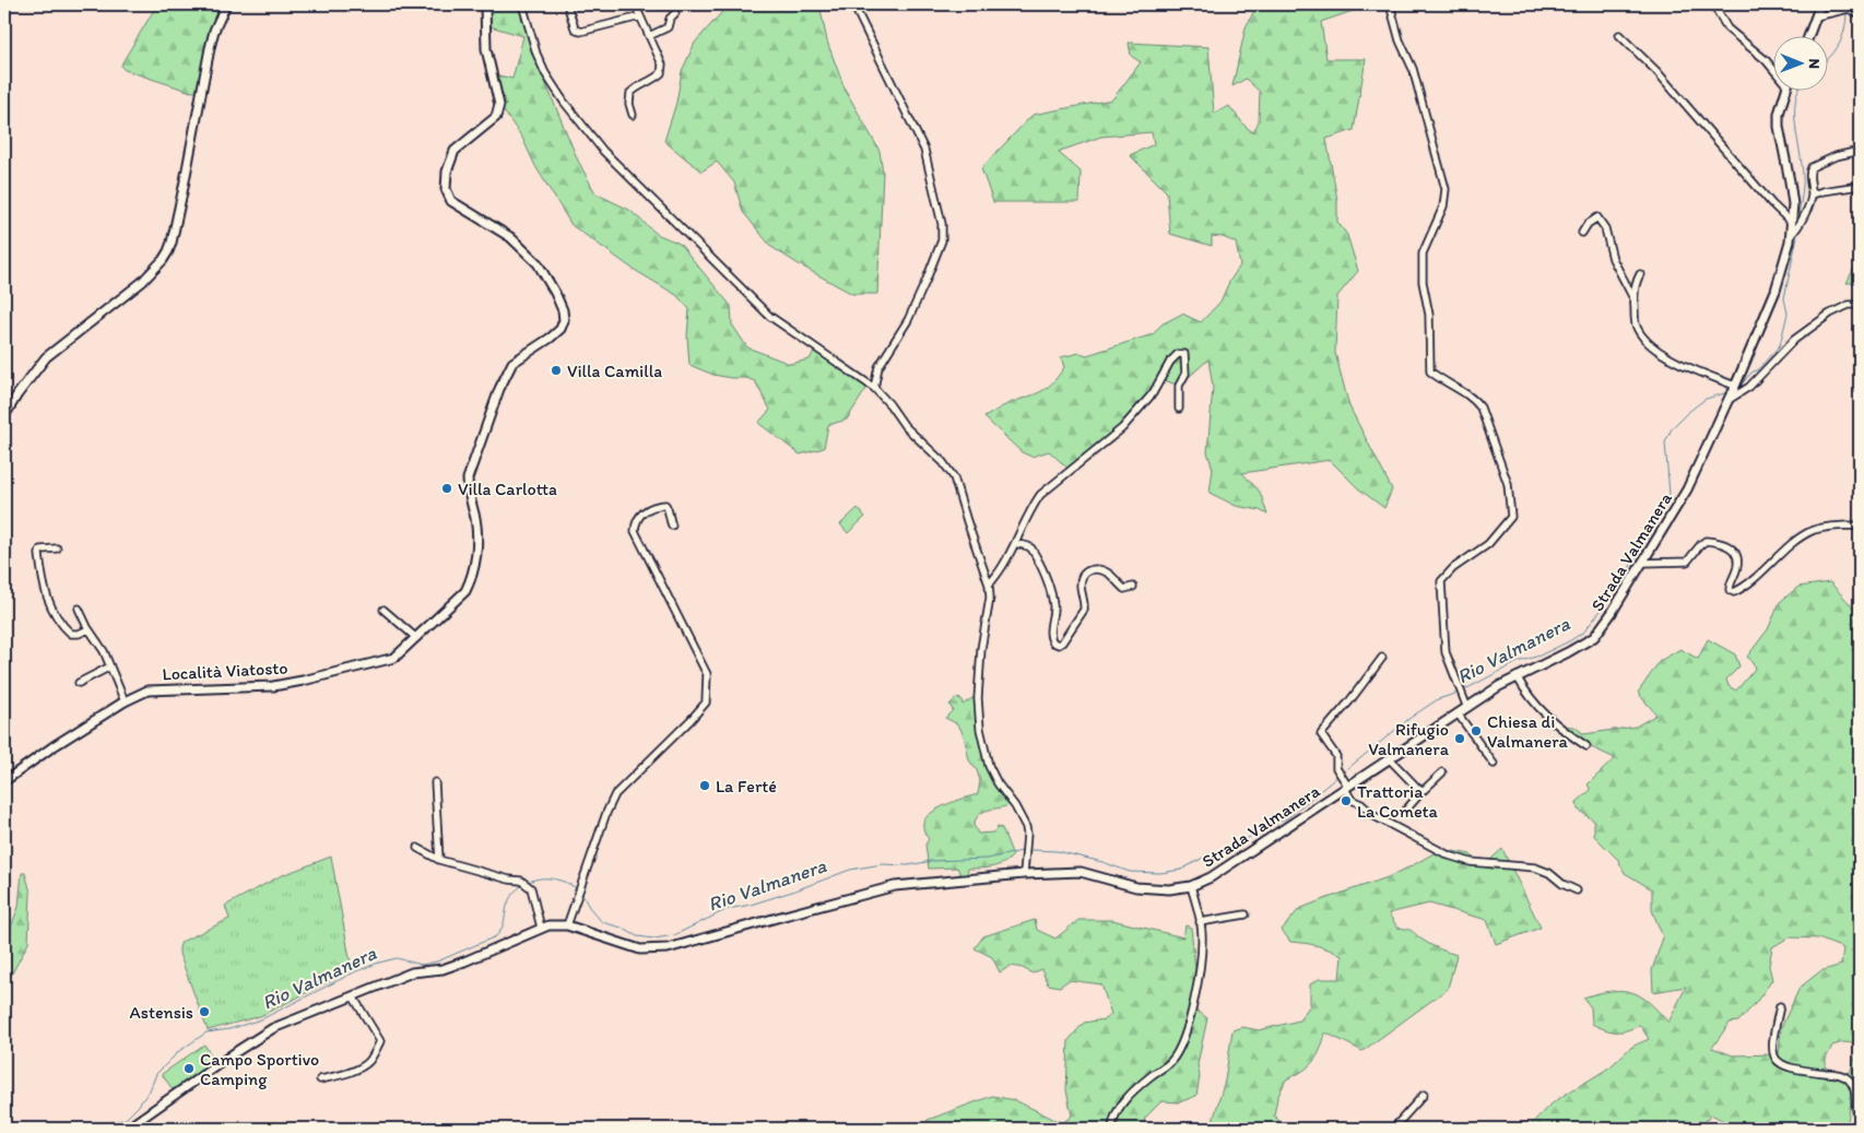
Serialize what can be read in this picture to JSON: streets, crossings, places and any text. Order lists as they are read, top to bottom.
{
  "streets": {
    "street": ["Strada Valmanera", "Località Viatosto"]
  },
  "water": ["Rio Valmanera"],
  "places": [
    "Villa Camilla",
    "Villa Carlotta",
    "Chiesa di Valmanera",
    "Rifugio Valmanera",
    "La Ferté",
    "Trattoria La Cometa",
    "Astensis",
    "Campo Sportivo Camping"
  ],
  "north": "right"
}
